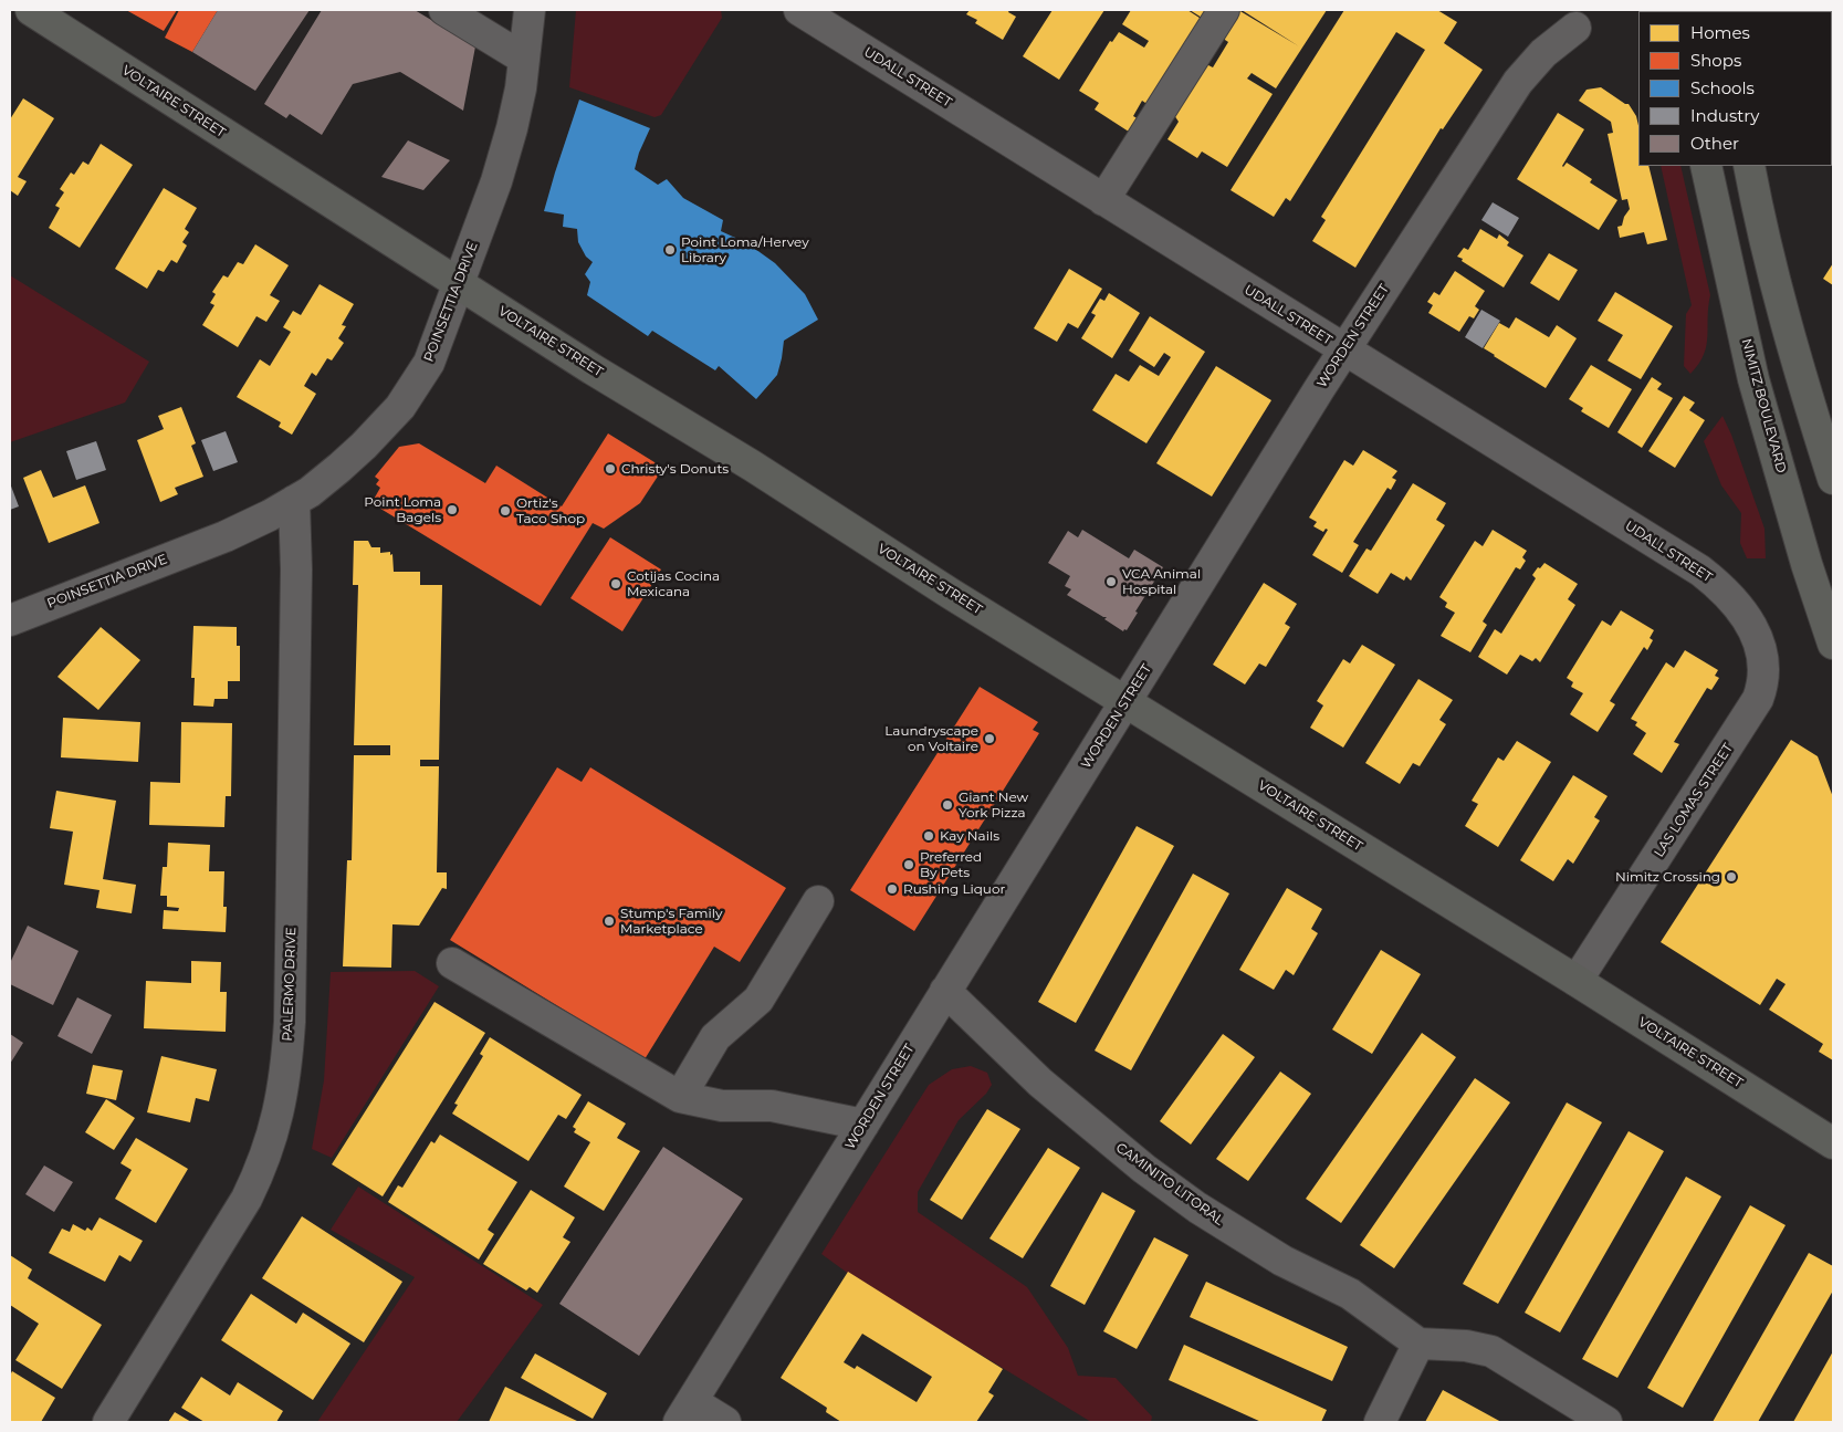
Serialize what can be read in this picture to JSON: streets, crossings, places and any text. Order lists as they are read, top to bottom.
{
  "streets": {
    "main road": ["VOLTAIRE STREET", "NIMITZ BOULEVARD"],
    "street": [
      "UDALL STREET",
      "POINSETTIA DRIVE",
      "WORDEN STREET",
      "LAS LOMAS STREET",
      "PALERMO DRIVE",
      "CAMINITO LITORAL"
    ]
  },
  "crossings": [
    ["UDALL STREET", "WORDEN STREET"],
    ["UDALL STREET", "LAS LOMAS STREET"],
    ["VOLTAIRE STREET", "POINSETTIA DRIVE"],
    ["VOLTAIRE STREET", "WORDEN STREET"],
    ["VOLTAIRE STREET", "LAS LOMAS STREET"],
    ["POINSETTIA DRIVE", "PALERMO DRIVE"],
    ["WORDEN STREET", "CAMINITO LITORAL"]
  ],
  "places": [
    "Point Loma/Hervey Library",
    "Christy's Donuts",
    "Point Loma Bagels",
    "Ortiz's Taco Shop",
    "VCA Animal Hospital",
    "Cotijas Cocina Mexicana",
    "Laundryscape on Voltaire",
    "Giant New York Pizza",
    "Kay Nails",
    "Preferred By Pets",
    "Nimitz Crossing",
    "Rushing Liquor",
    "Stump's Family Marketplace"
  ],
  "legend": [
    "Homes",
    "Shops",
    "Schools",
    "Industry",
    "Other"
  ]
}
